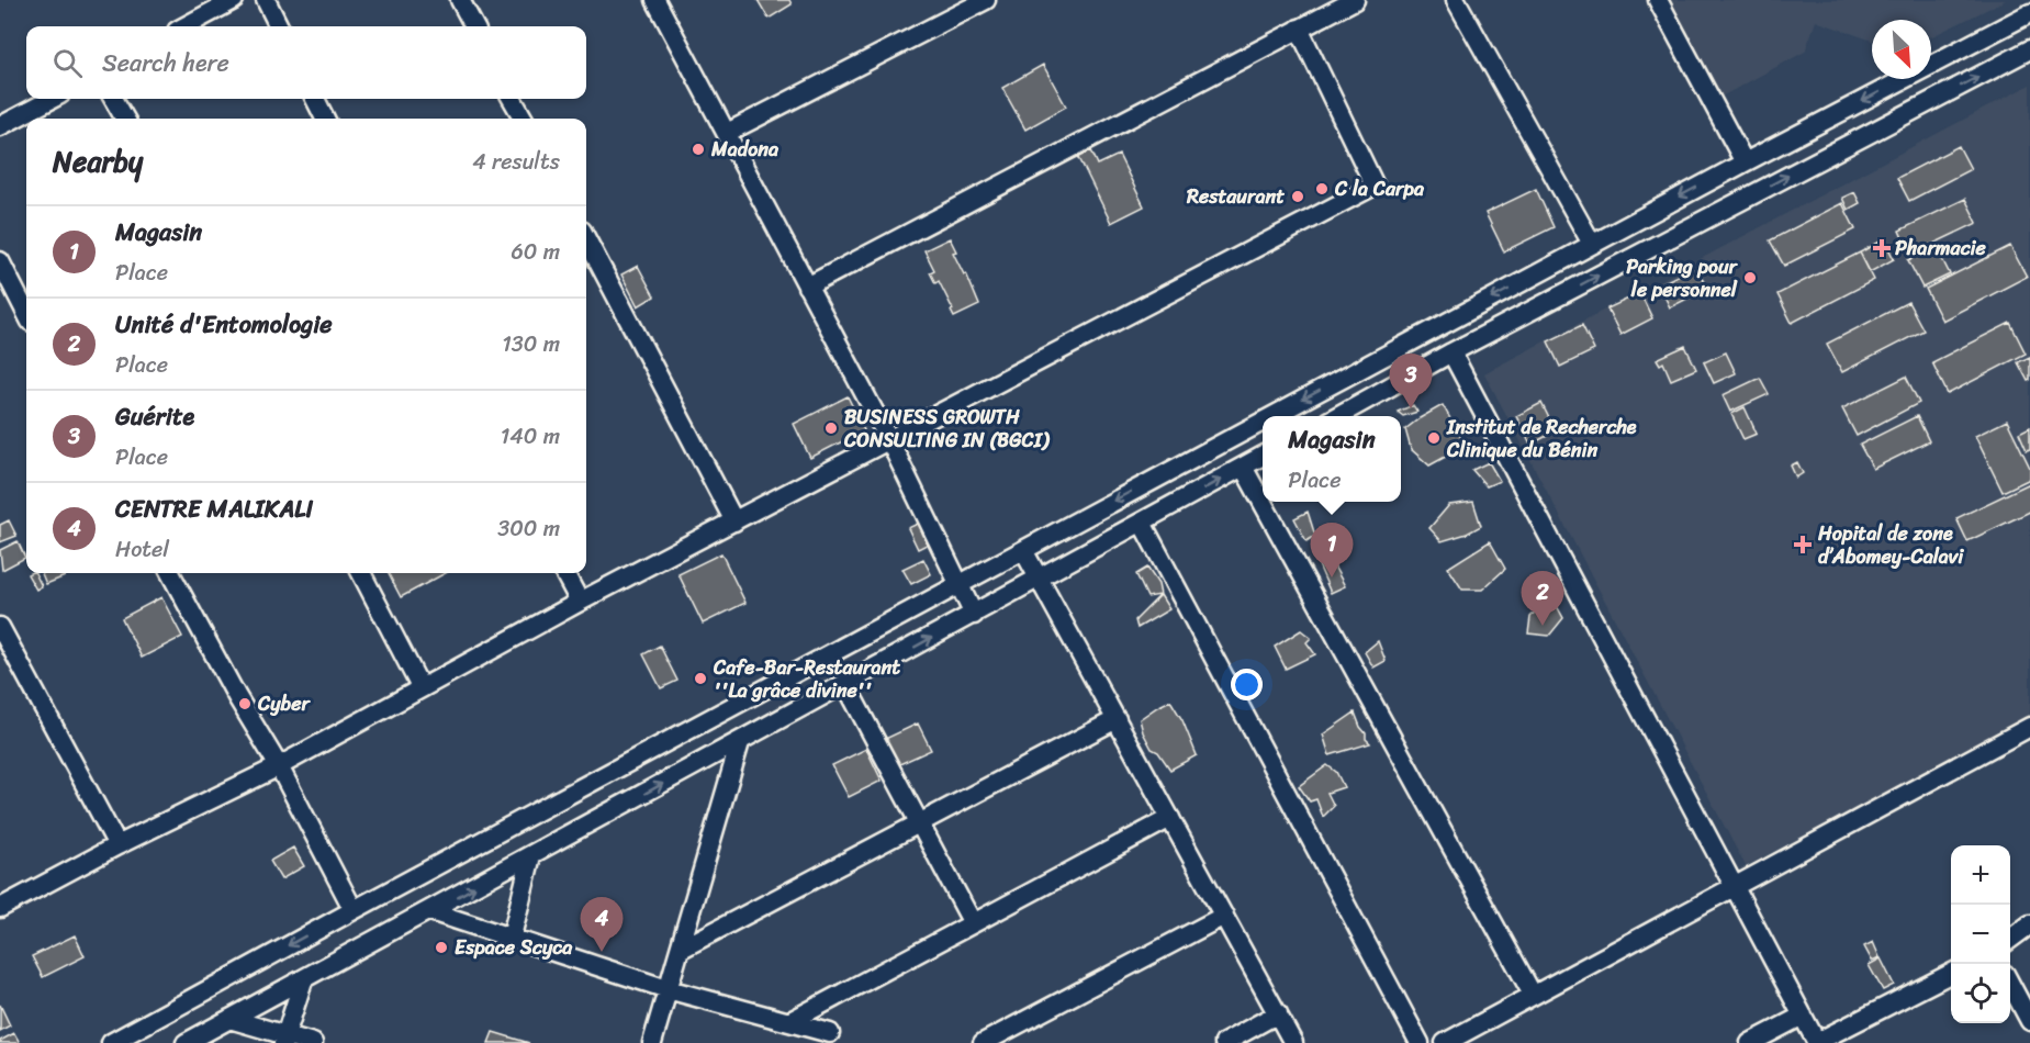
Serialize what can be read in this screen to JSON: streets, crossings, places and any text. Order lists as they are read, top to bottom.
{
  "places": {
    "other": [
      "Madona",
      "C la Carpa",
      "Restaurant",
      "Parking pour le personnel",
      "BUSINESS GROWTH CONSULTING IN (BGCI)",
      "Institut de Recherche Clinique du Bénin",
      "Cafe-Bar-Restaurant ''La grâce divine''",
      "Cyber",
      "Espace Scyca"
    ],
    "health": ["Pharmacie", "Hopital de zone d’Abomey-Calavi"]
  },
  "north": "bottom right",
  "page": {
    "search": "Search here",
    "heading": ["Nearby", "4 results"],
    "list": [
      {
        "mark": "1",
        "name": "Magasin",
        "note": "Place",
        "value": "60 m"
      },
      {
        "mark": "2",
        "name": "Unité d'Entomologie",
        "note": "Place",
        "value": "130 m"
      },
      {
        "mark": "3",
        "name": "Guérite",
        "note": "Place",
        "value": "140 m"
      },
      {
        "mark": "4",
        "name": "CENTRE MALIKALI",
        "note": "Hotel",
        "value": "300 m"
      }
    ],
    "pins": [
      "3",
      "1",
      "2",
      "4"
    ],
    "popup": ["Magasin", "Place"],
    "map_buttons": ["+", "−"]
  }
}
